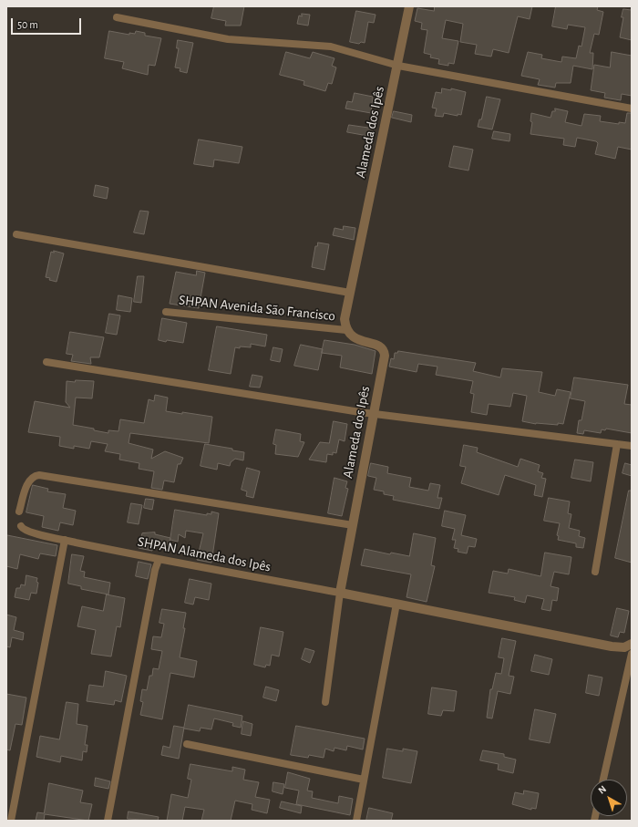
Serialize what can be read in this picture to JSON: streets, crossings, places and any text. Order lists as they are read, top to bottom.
{
  "streets": {
    "street": ["Alameda dos Ipês", "SHPAN Avenida São Francisco", "SHPAN Alameda dos Ipês"]
  },
  "crossings": [
    ["Alameda dos Ipês", "SHPAN Avenida São Francisco"],
    ["Alameda dos Ipês", "SHPAN Alameda dos Ipês"]
  ],
  "scale_bar": "50 m",
  "north": "top left"
}
